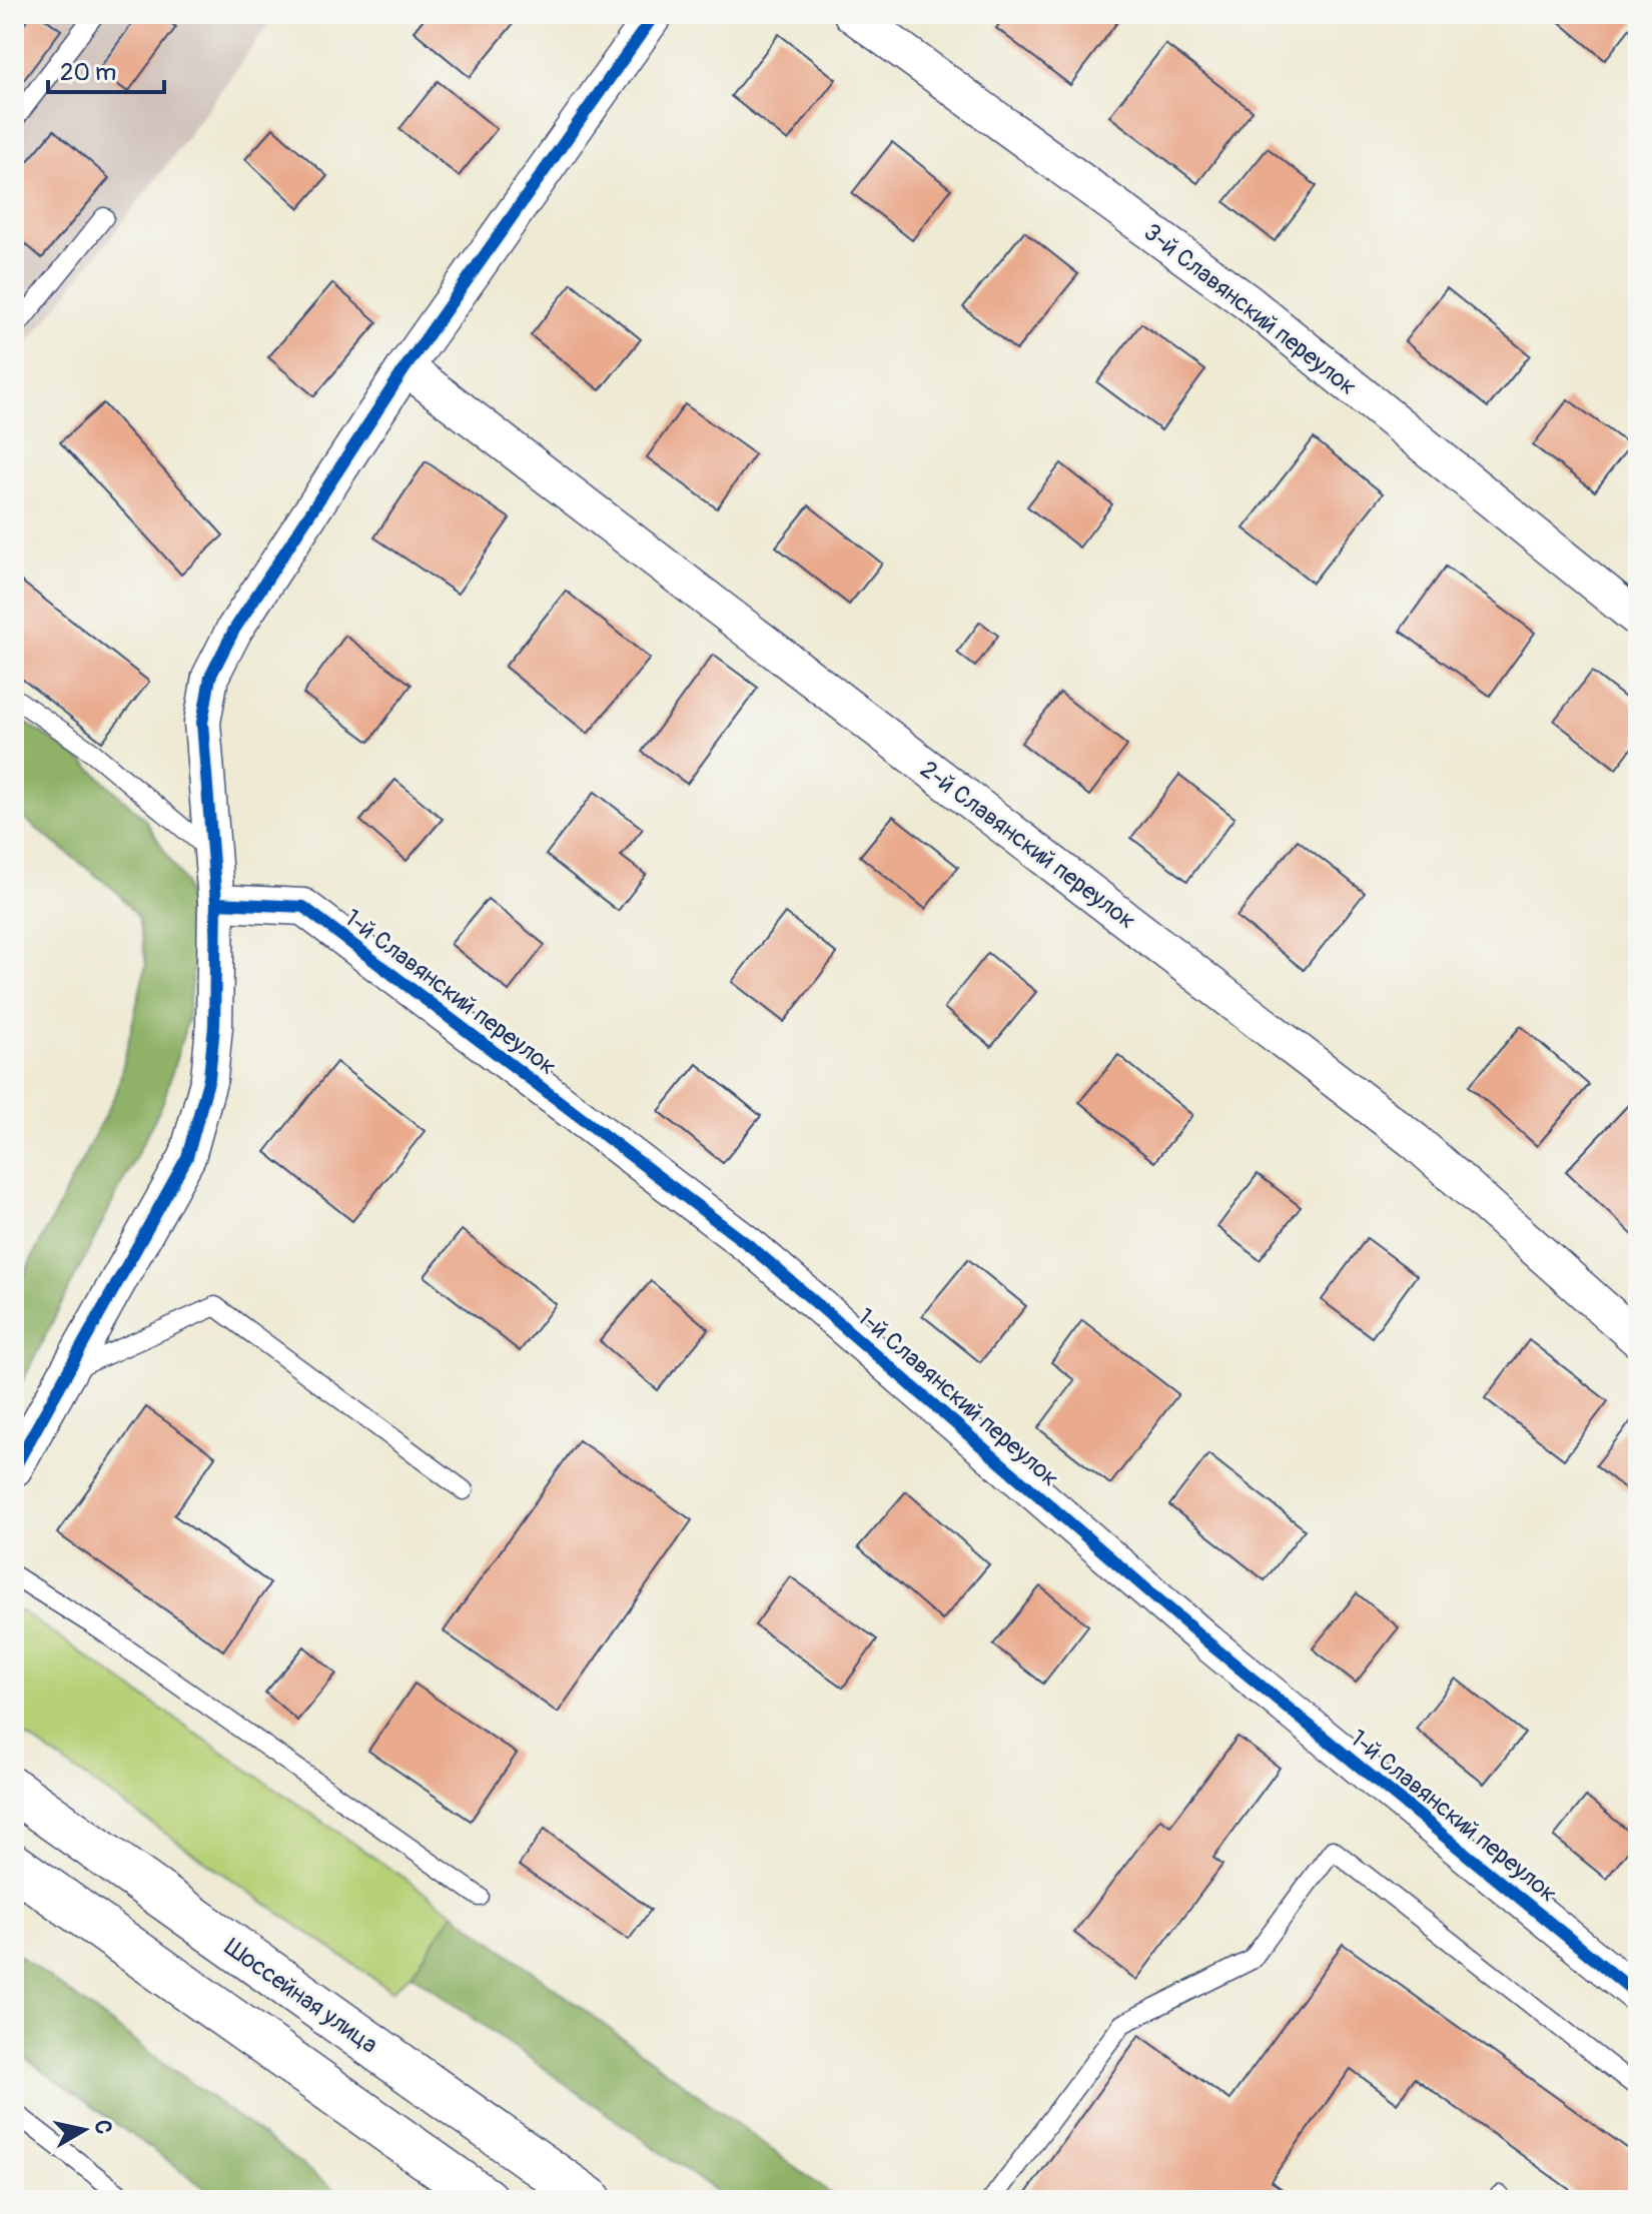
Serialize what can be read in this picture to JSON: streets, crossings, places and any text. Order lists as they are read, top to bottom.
{
  "streets": {
    "main road": ["Шоссейная улица"],
    "street": ["3-й Славянский переулок", "2-й Славянский переулок", "1-й Славянский переулок"]
  },
  "scale_bar": "20 m",
  "north": "right"
}
